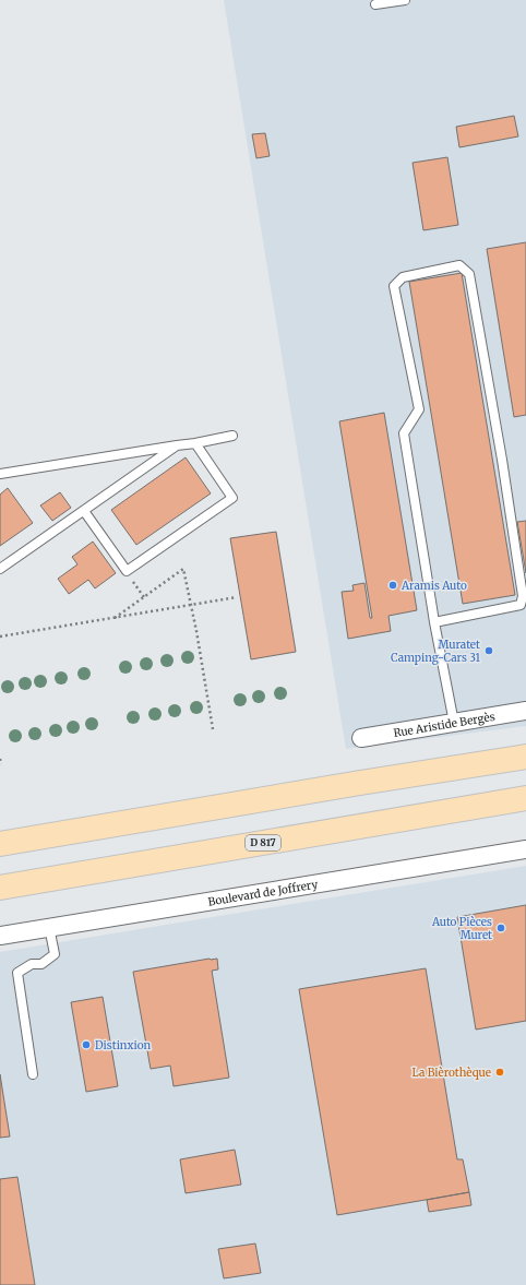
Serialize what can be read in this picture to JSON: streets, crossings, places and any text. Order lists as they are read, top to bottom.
{
  "streets": {
    "main road": ["D 817"],
    "street": ["Rue Aristide Bergès", "Boulevard de Joffrery"]
  },
  "places": [
    "Aramis Auto",
    "Muratet Camping-Cars 31",
    "Auto Pièces Muret",
    "Distinxion",
    "La Bièrothèque"
  ]
}
